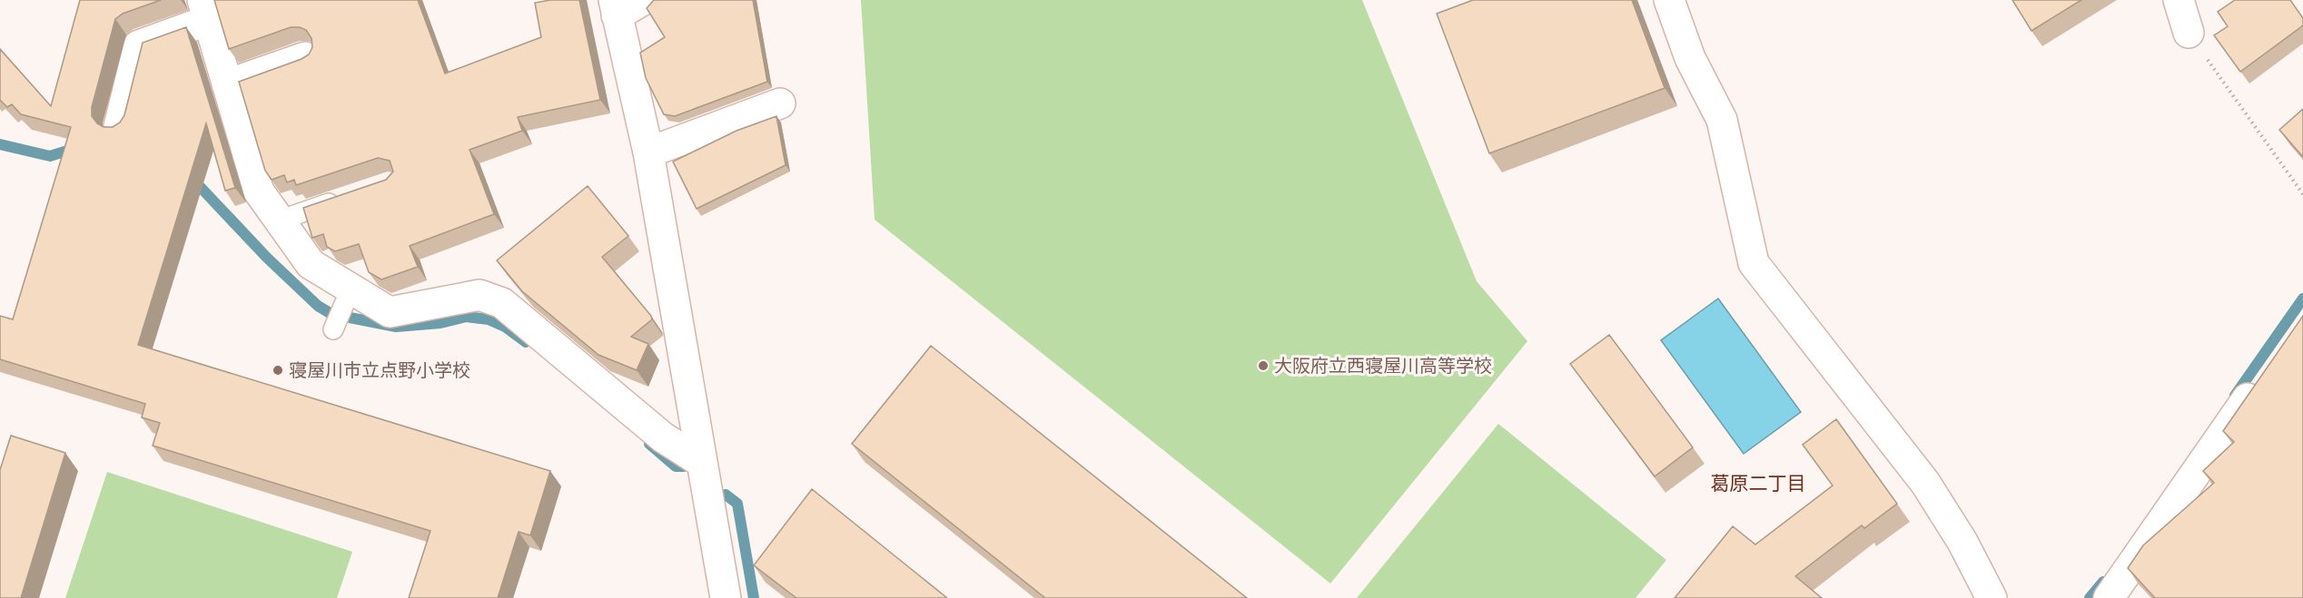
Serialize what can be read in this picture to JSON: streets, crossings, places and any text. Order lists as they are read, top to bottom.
{
  "districts": ["葛原二丁目"],
  "places": ["大阪府立西寝屋川高等学校", "寝屋川市立点野小学校"]
}
